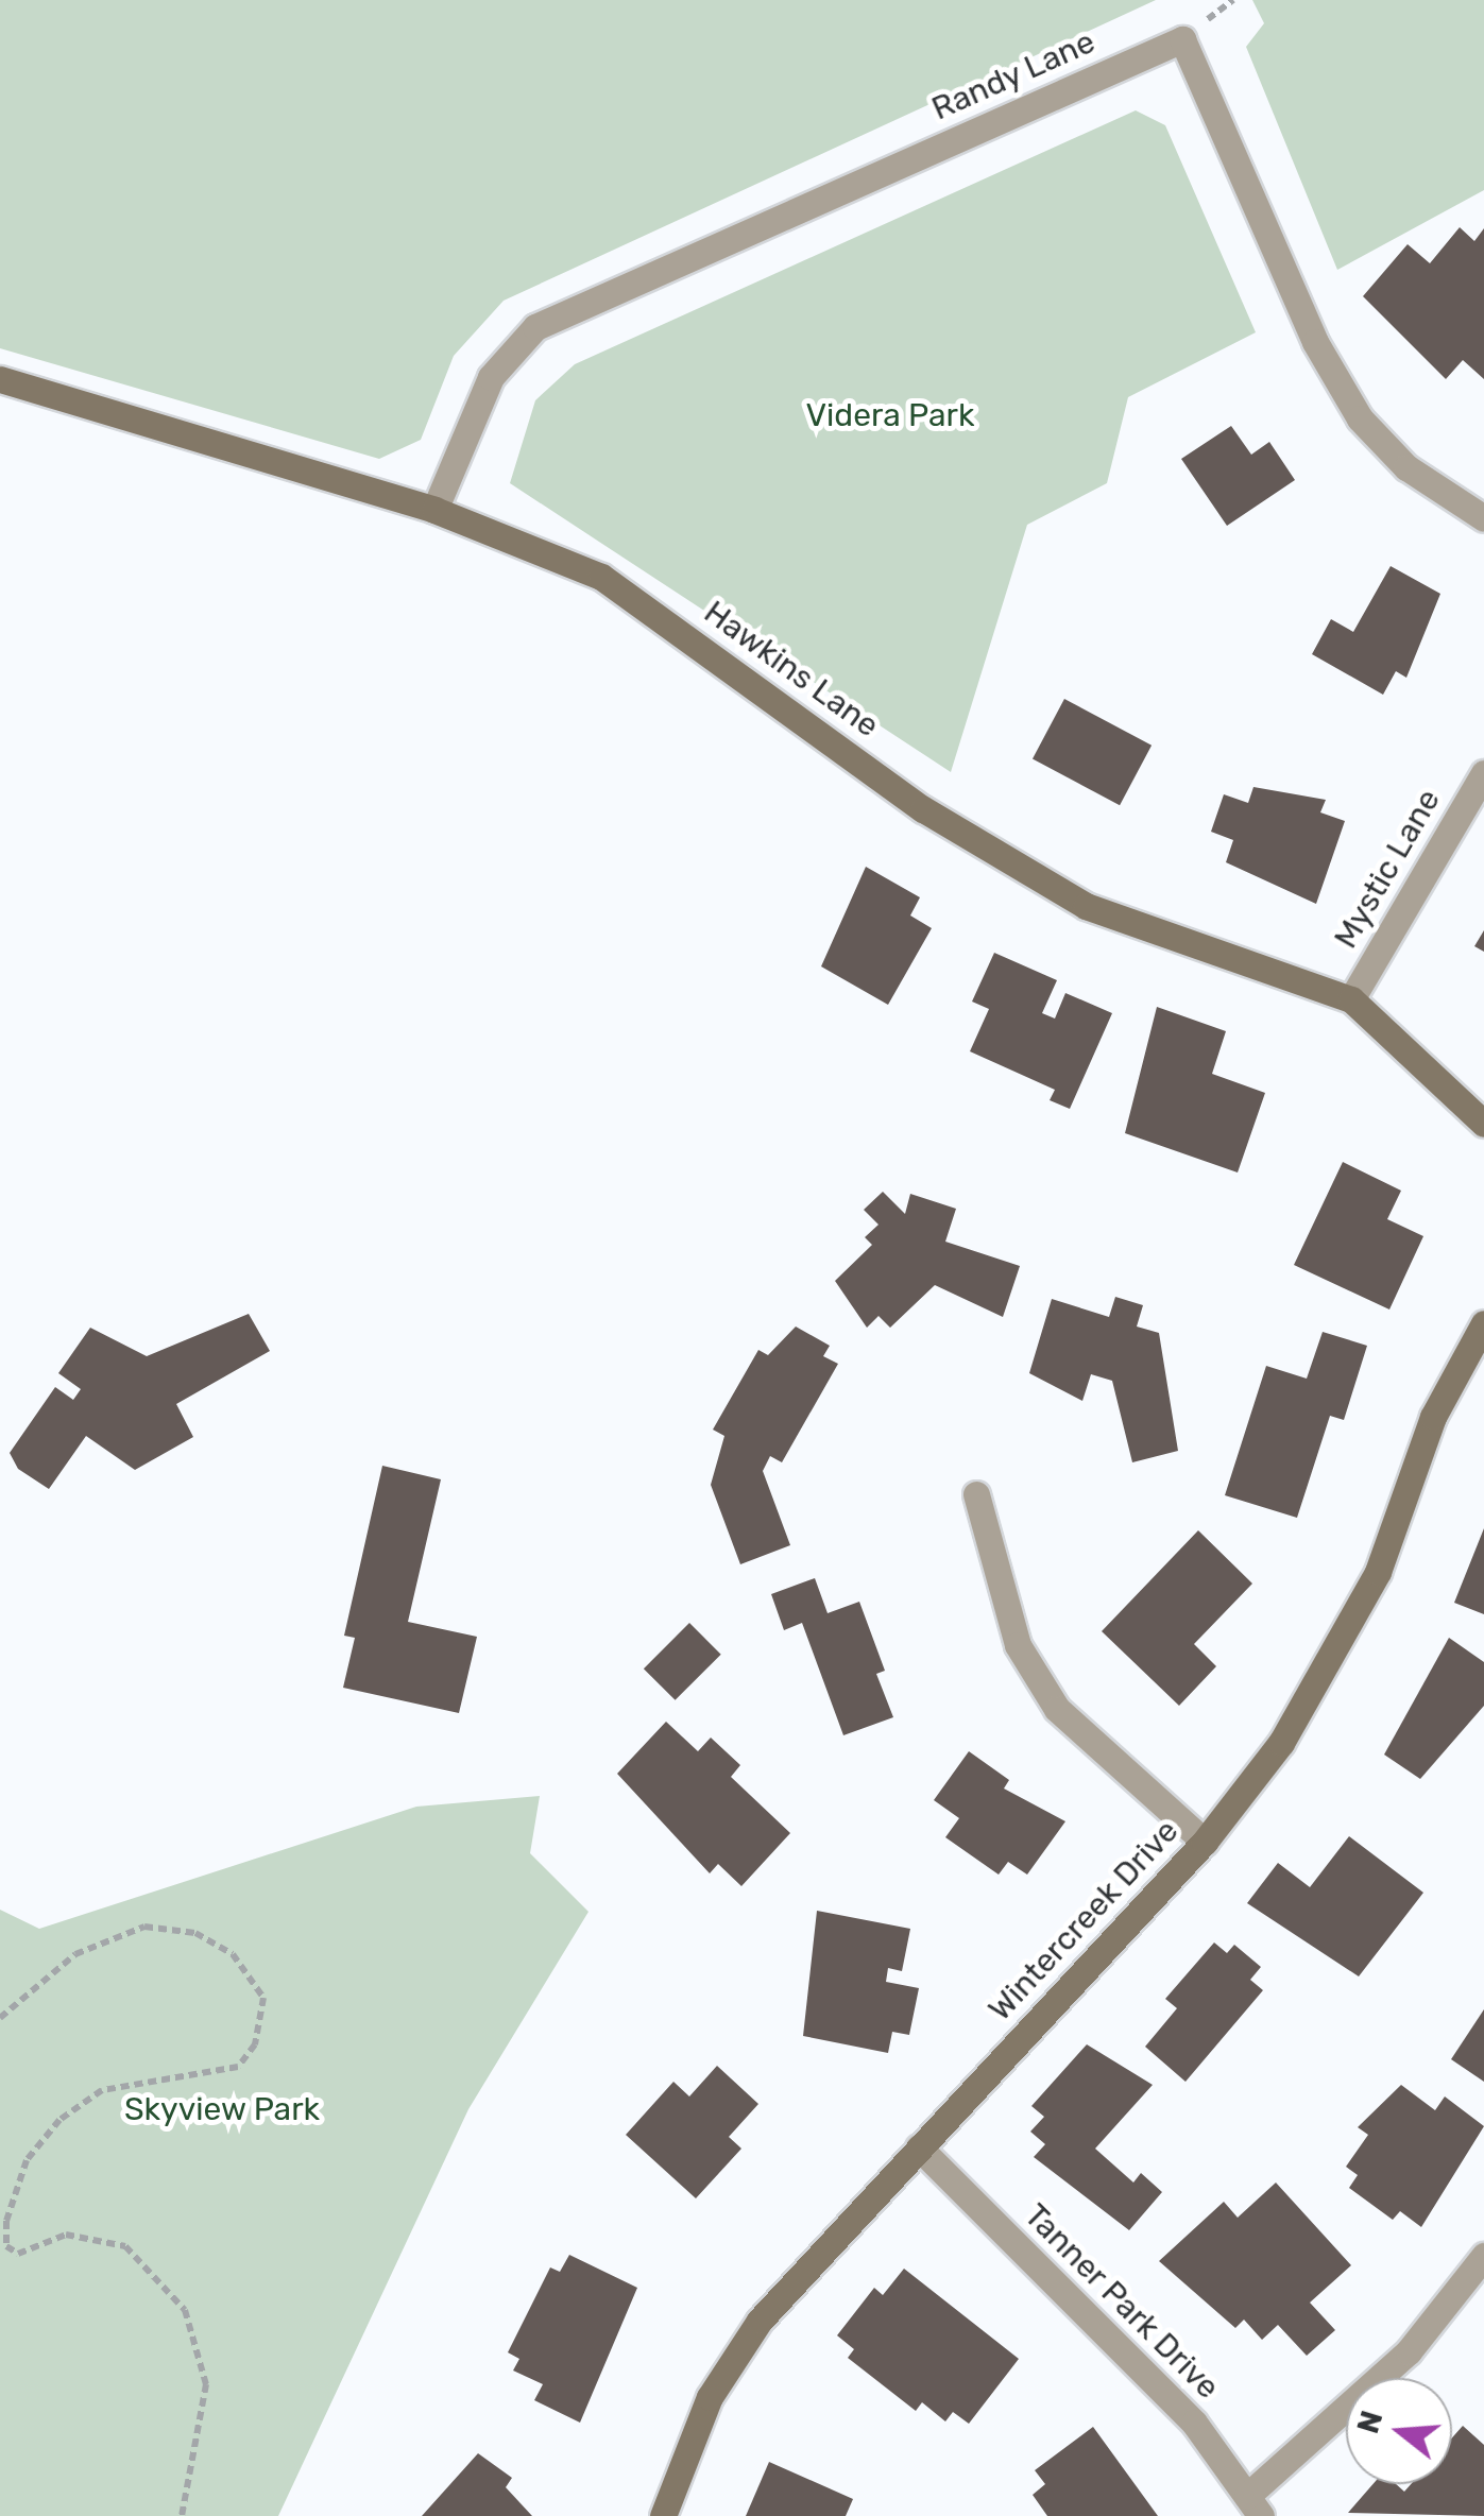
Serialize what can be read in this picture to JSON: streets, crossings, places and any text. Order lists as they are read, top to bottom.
{
  "streets": {
    "street": [
      "Randy Lane",
      "Hawkins Lane",
      "Mystic Lane",
      "Wintercreek Drive",
      "Tanner Park Drive"
    ]
  },
  "crossings": [
    ["Randy Lane", "Hawkins Lane"],
    ["Hawkins Lane", "Mystic Lane"],
    ["Wintercreek Drive", "Tanner Park Drive"]
  ],
  "parks": ["Videra Park", "Skyview Park"],
  "north": "left"
}
